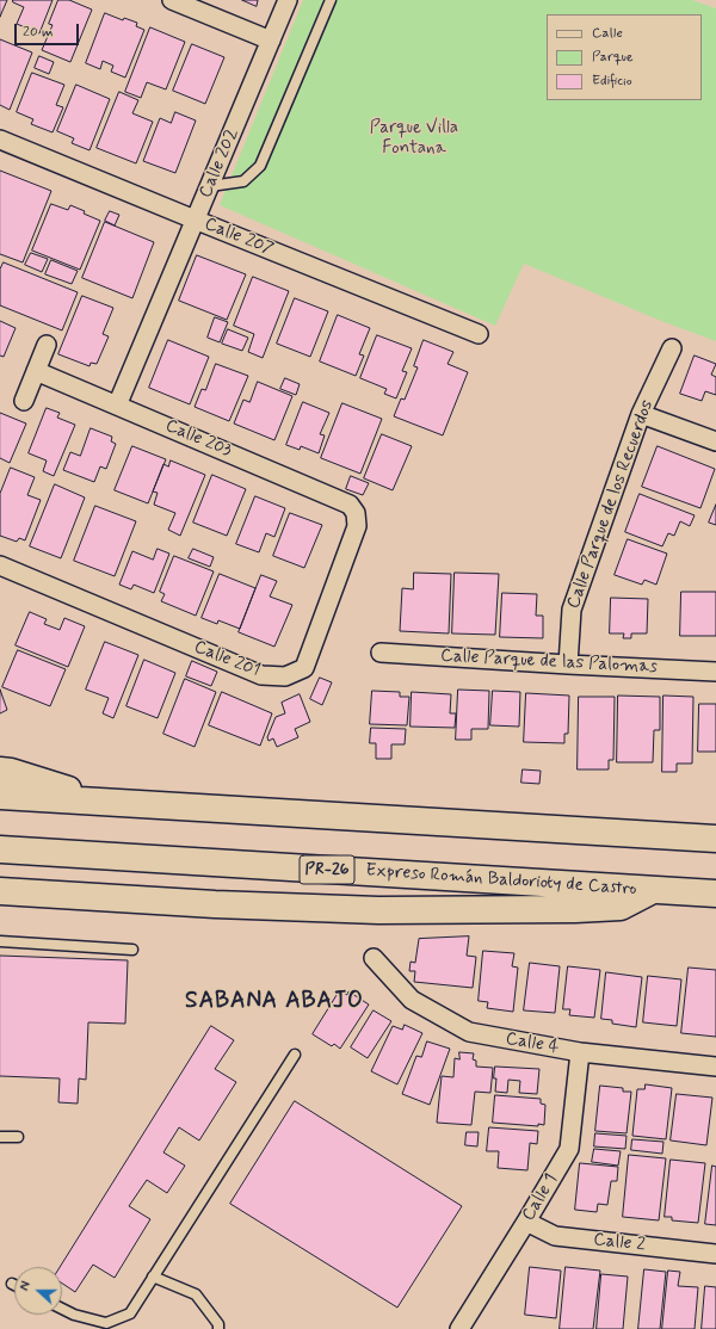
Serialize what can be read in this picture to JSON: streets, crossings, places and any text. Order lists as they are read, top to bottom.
{
  "streets": {
    "highway": ["PR-26", "Expreso Román Baldorioty de Castro"],
    "street": [
      "Calle 202",
      "Calle 207",
      "Calle 203",
      "Calle Parque de los Recuerdos",
      "Calle 201",
      "Calle Parque de las Palomas",
      "Calle 4",
      "Calle 1",
      "Calle 2"
    ]
  },
  "crossings": [
    ["Calle 202", "Calle 207"],
    ["Calle 202", "Calle 203"],
    ["Calle 203", "Calle 201"],
    ["Calle Parque de los Recuerdos", "Calle Parque de las Palomas"],
    ["Calle 4", "Calle 1"],
    ["Calle 1", "Calle 2"]
  ],
  "districts": ["SABANA ABAJO"],
  "parks": ["Parque Villa Fontana"],
  "legend": ["Calle", "Parque", "Edificio"],
  "scale_bar": "20 m",
  "north": "left"
}
